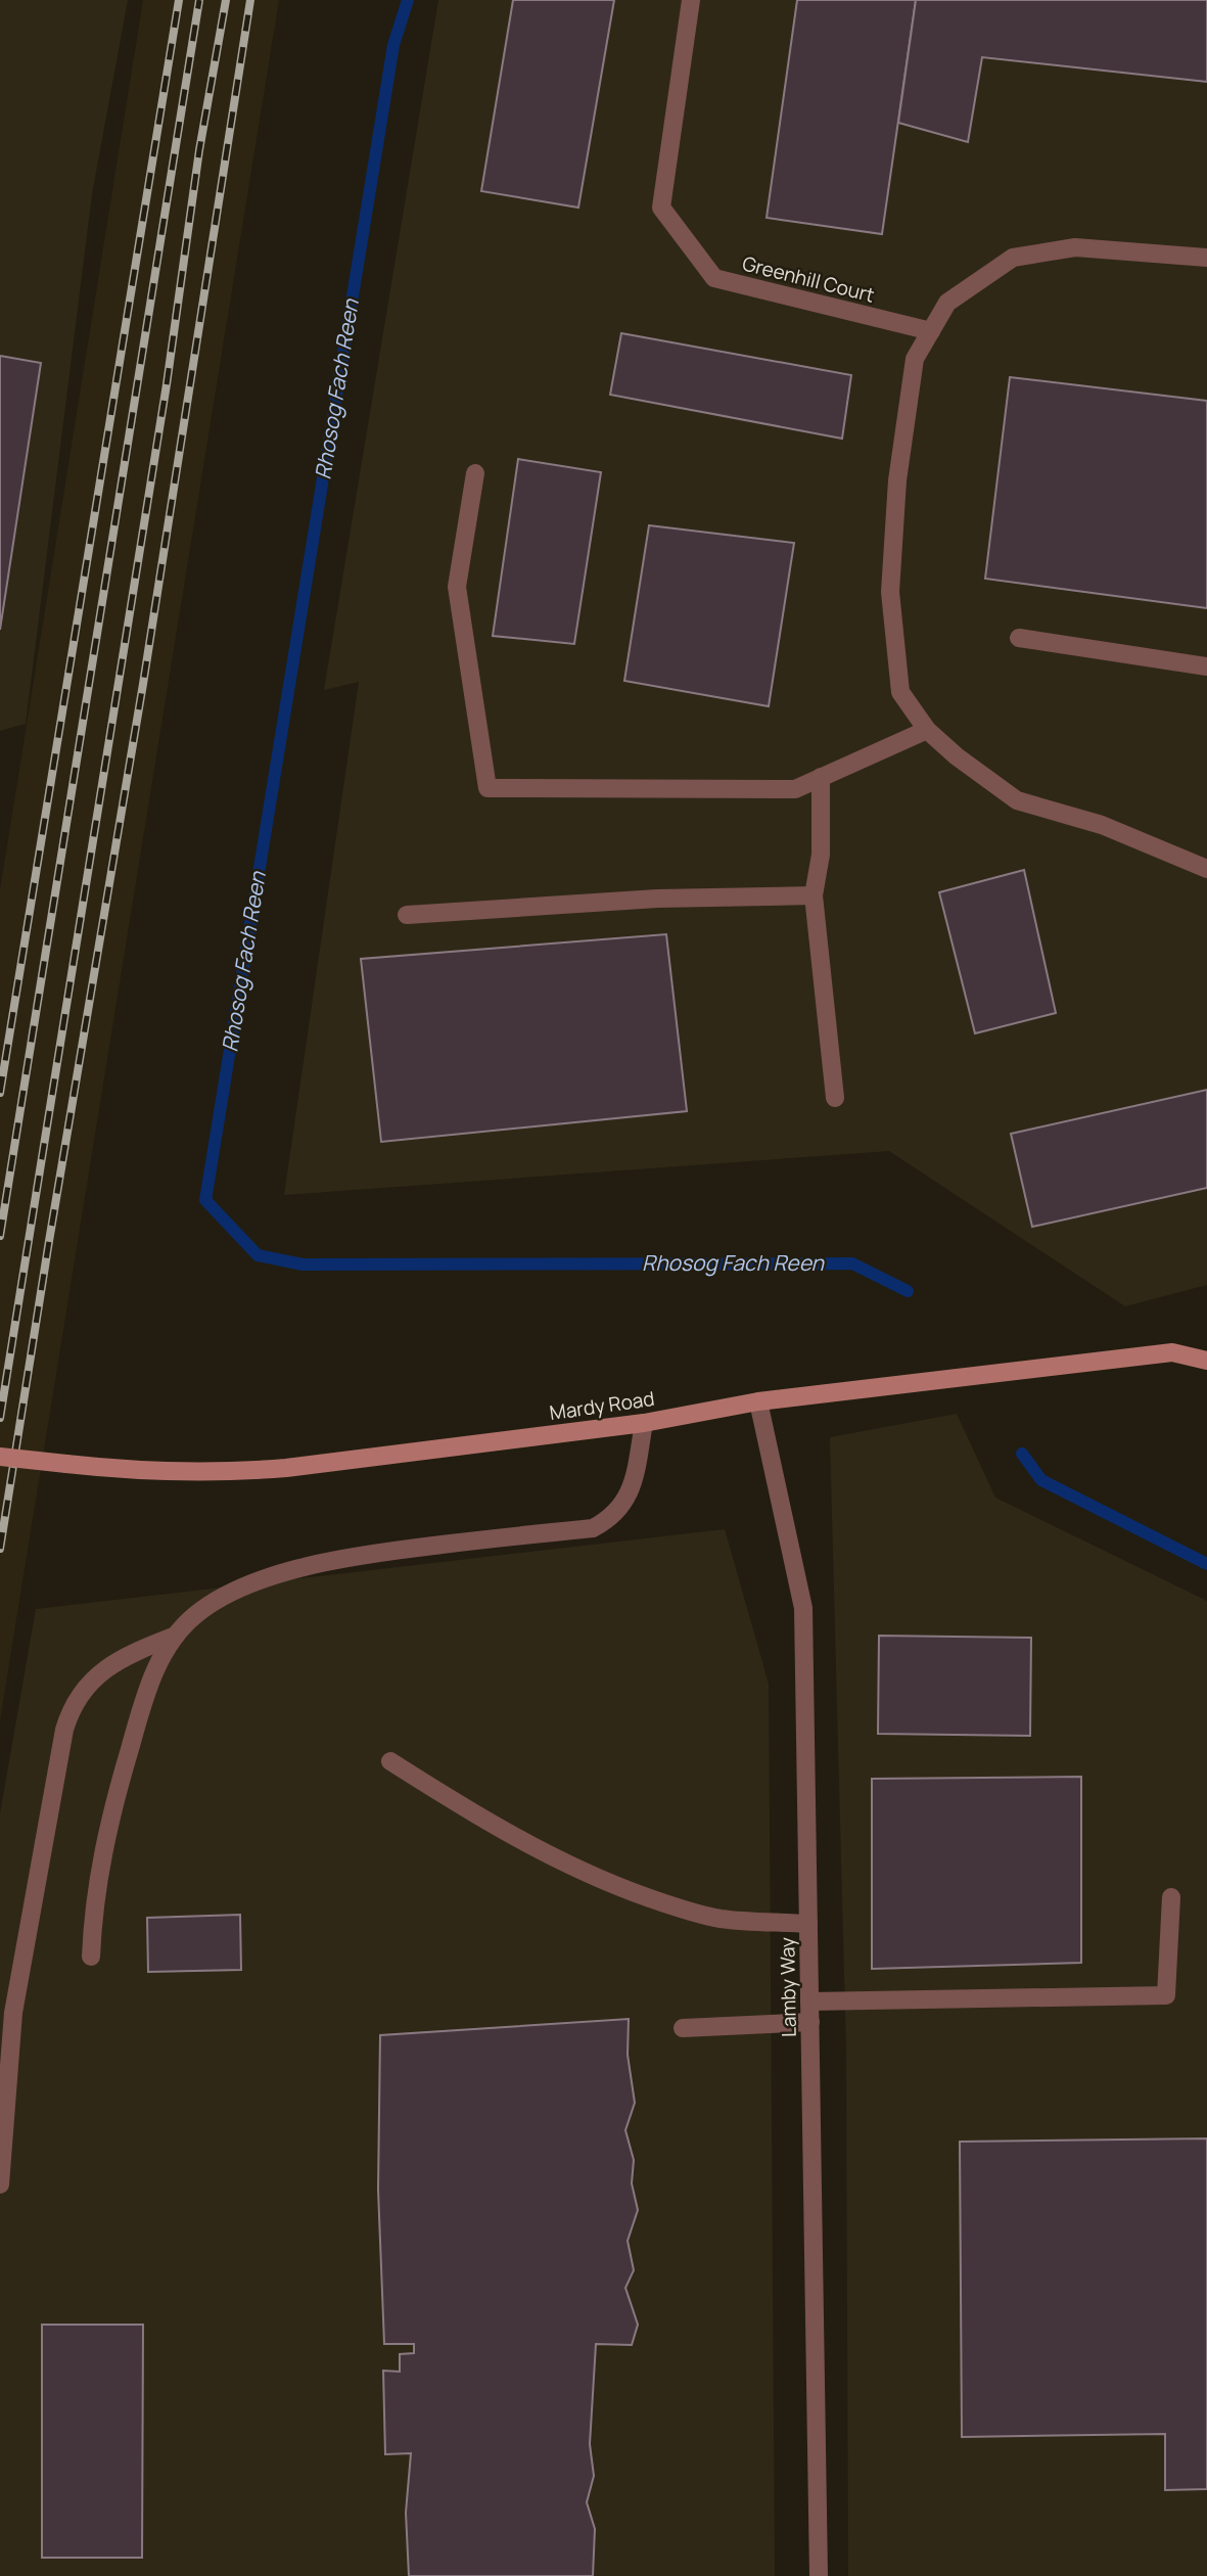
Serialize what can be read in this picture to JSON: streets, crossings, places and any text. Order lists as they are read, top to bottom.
{
  "streets": {
    "main road": ["Mardy Road"],
    "street": ["Greenhill Court", "Lamby Way"]
  },
  "crossings": [
    ["Mardy Road", "Lamby Way"]
  ],
  "water": ["Rhosog Fach Reen"]
}
